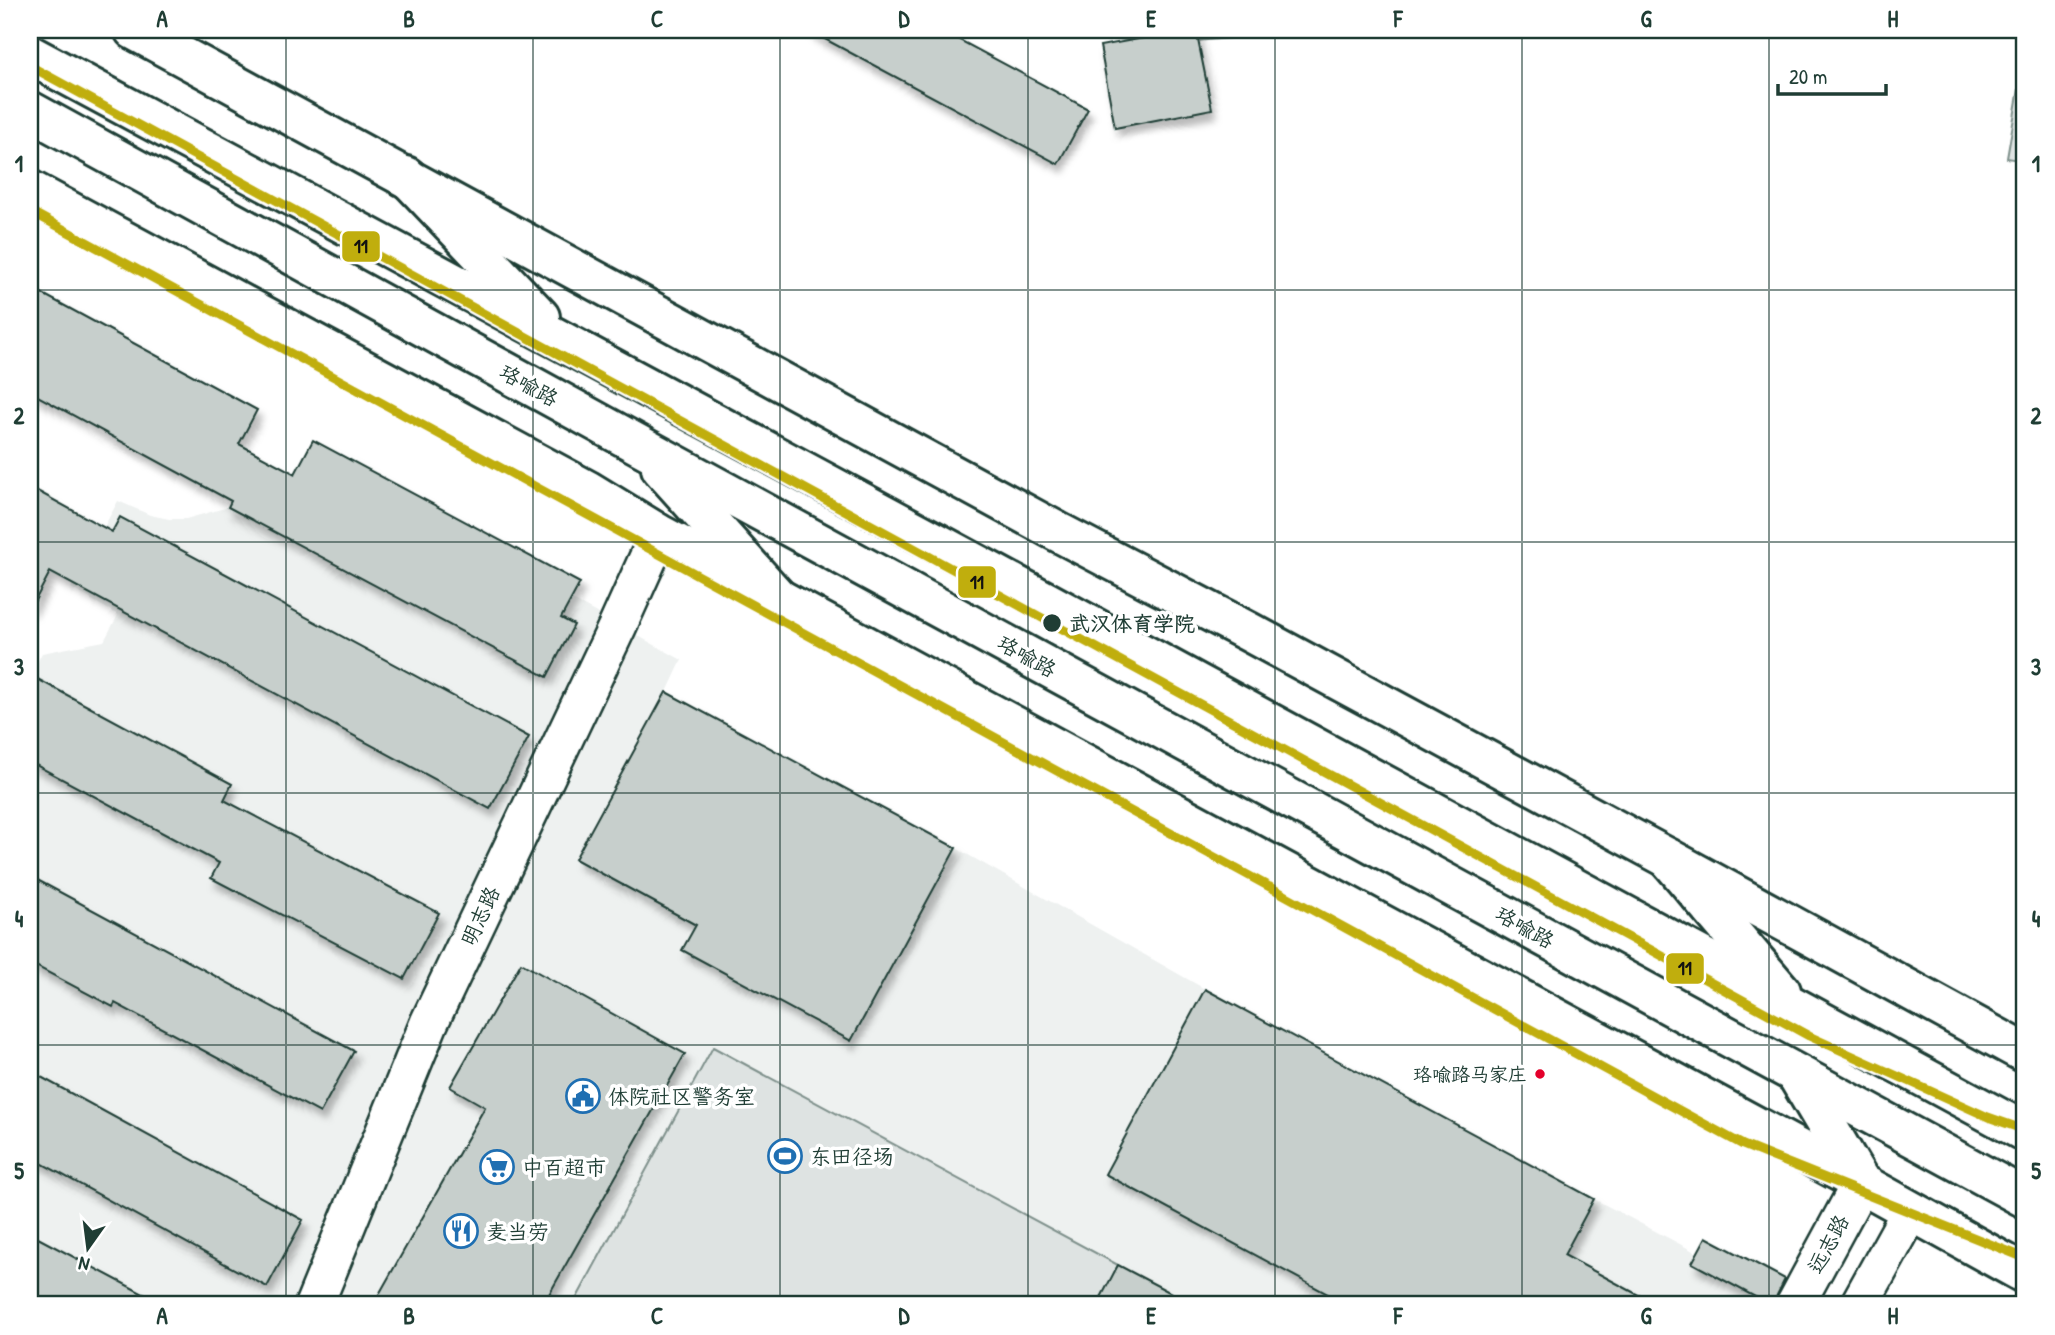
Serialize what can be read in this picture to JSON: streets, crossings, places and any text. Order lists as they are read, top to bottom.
{
  "streets": {
    "main road": ["珞喻路"],
    "street": ["明志路", "远志路"]
  },
  "places": {
    "other": ["武汉体育学院", "珞喻路马家庄"],
    "public building": ["体院社区警务室"],
    "sports": ["东田径场"],
    "supermarket": ["中百超市"],
    "restaurant": ["麦当劳"]
  },
  "lines": ["transit line 11"],
  "scale_bar": "20 m",
  "north": "bottom",
  "grid": {
    "columns": [
      "A",
      "B",
      "C",
      "D",
      "E",
      "F",
      "G",
      "H"
    ],
    "rows": [
      "1",
      "2",
      "3",
      "4",
      "5"
    ]
  }
}
